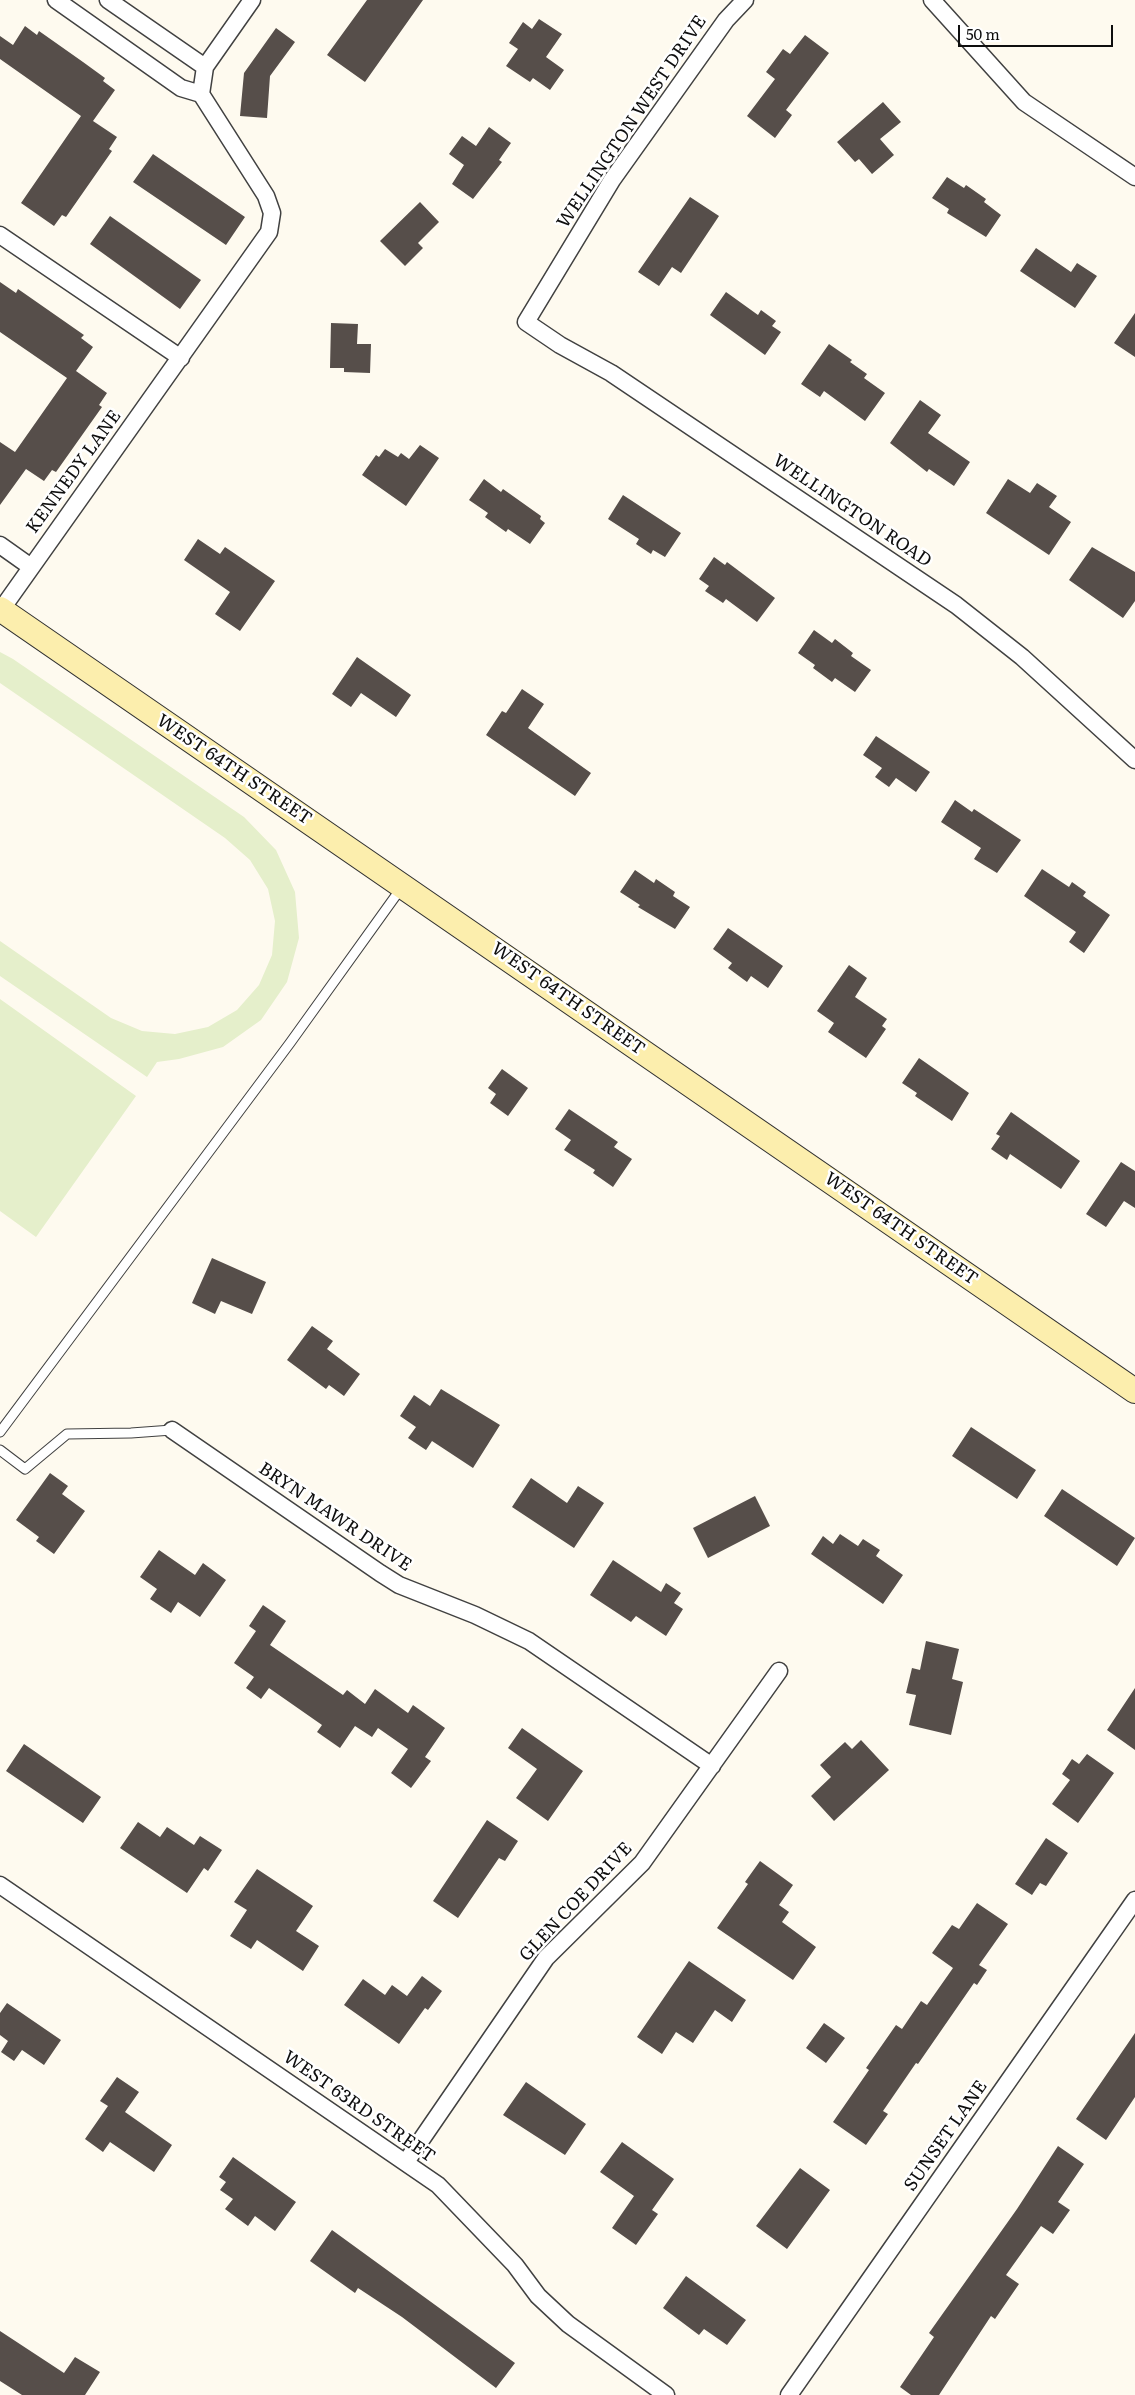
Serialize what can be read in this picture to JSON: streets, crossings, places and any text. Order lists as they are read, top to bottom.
{
  "streets": {
    "street": [
      "WELLINGTON WEST DRIVE",
      "KENNEDY LANE",
      "WELLINGTON ROAD",
      "WEST 64TH STREET",
      "BRYN MAWR DRIVE",
      "GLEN COE DRIVE",
      "WEST 63RD STREET",
      "SUNSET LANE"
    ]
  },
  "crossings": [
    ["WELLINGTON WEST DRIVE", "WELLINGTON ROAD"],
    ["KENNEDY LANE", "WEST 64TH STREET"],
    ["BRYN MAWR DRIVE", "GLEN COE DRIVE"],
    ["GLEN COE DRIVE", "WEST 63RD STREET"]
  ],
  "scale_bar": "50 m"
}
